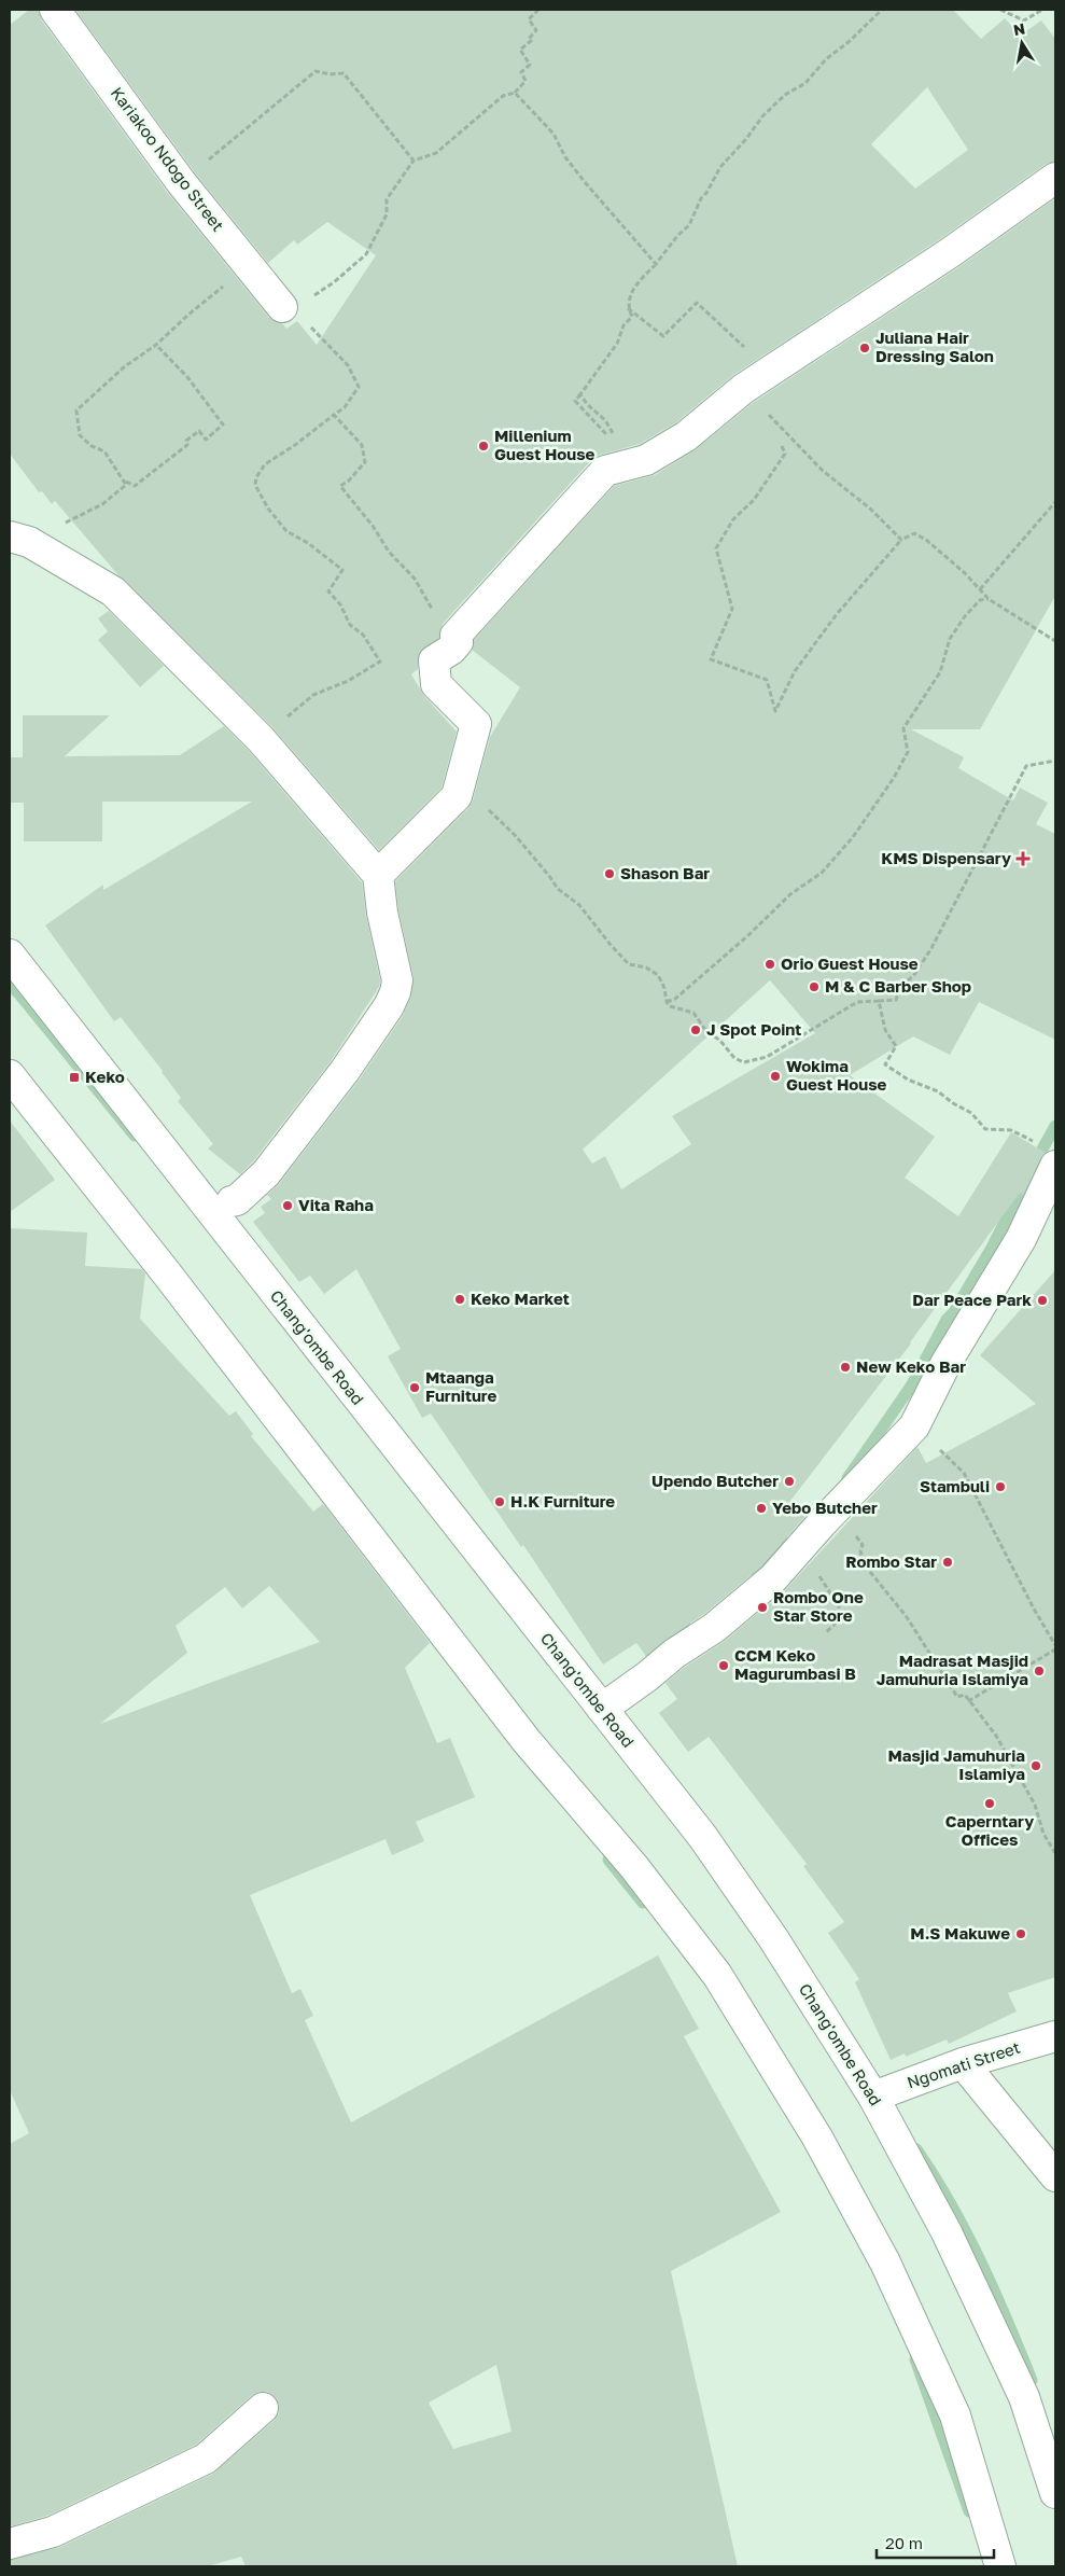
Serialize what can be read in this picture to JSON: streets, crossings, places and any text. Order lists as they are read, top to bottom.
{
  "streets": {
    "street": ["Kariakoo Ndogo Street", "Chang'ombe Road", "Ngomati Street"]
  },
  "crossings": [
    ["Chang'ombe Road", "Ngomati Street"]
  ],
  "places": {
    "other": [
      "Juliana Hair Dressing Salon",
      "Millenium Guest House",
      "Shason Bar",
      "Orio Guest House",
      "M & C Barber Shop",
      "J Spot Point",
      "Wokima Guest House",
      "Vita Raha",
      "Keko Market",
      "Dar Peace Park",
      "New Keko Bar",
      "Mtaanga Furniture",
      "Upendo Butcher",
      "Stambuli",
      "H.K Furniture",
      "Yebo Butcher",
      "Rombo Star",
      "Rombo One Star Store",
      "CCM Keko Magurumbasi B",
      "Madrasat Masjid Jamuhuria Islamiya",
      "Masjid Jamuhuria Islamiya",
      "Caperntary Offices",
      "M.S Makuwe"
    ],
    "health": ["KMS Dispensary"],
    "transit": ["Keko"]
  },
  "scale_bar": "20 m",
  "north": "top"
}
